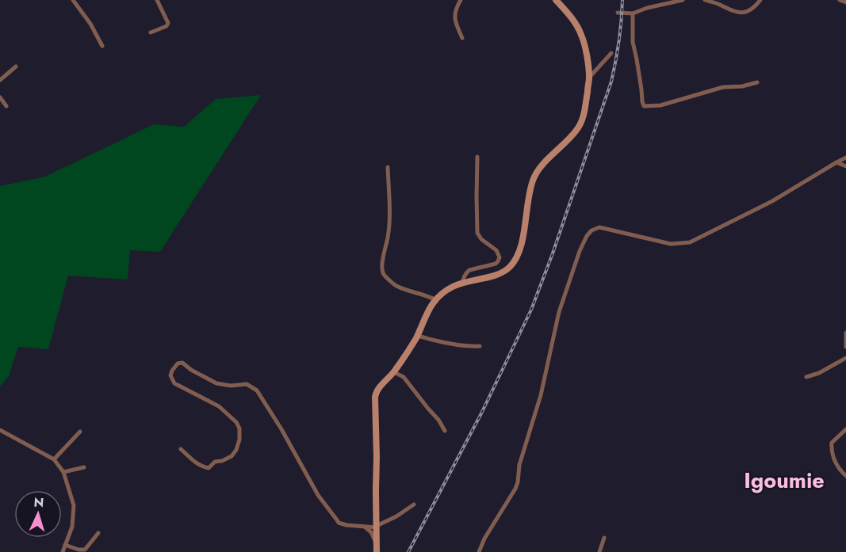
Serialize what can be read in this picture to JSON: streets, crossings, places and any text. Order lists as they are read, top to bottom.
{
  "districts": ["Igoumie"],
  "north": "top"
}
